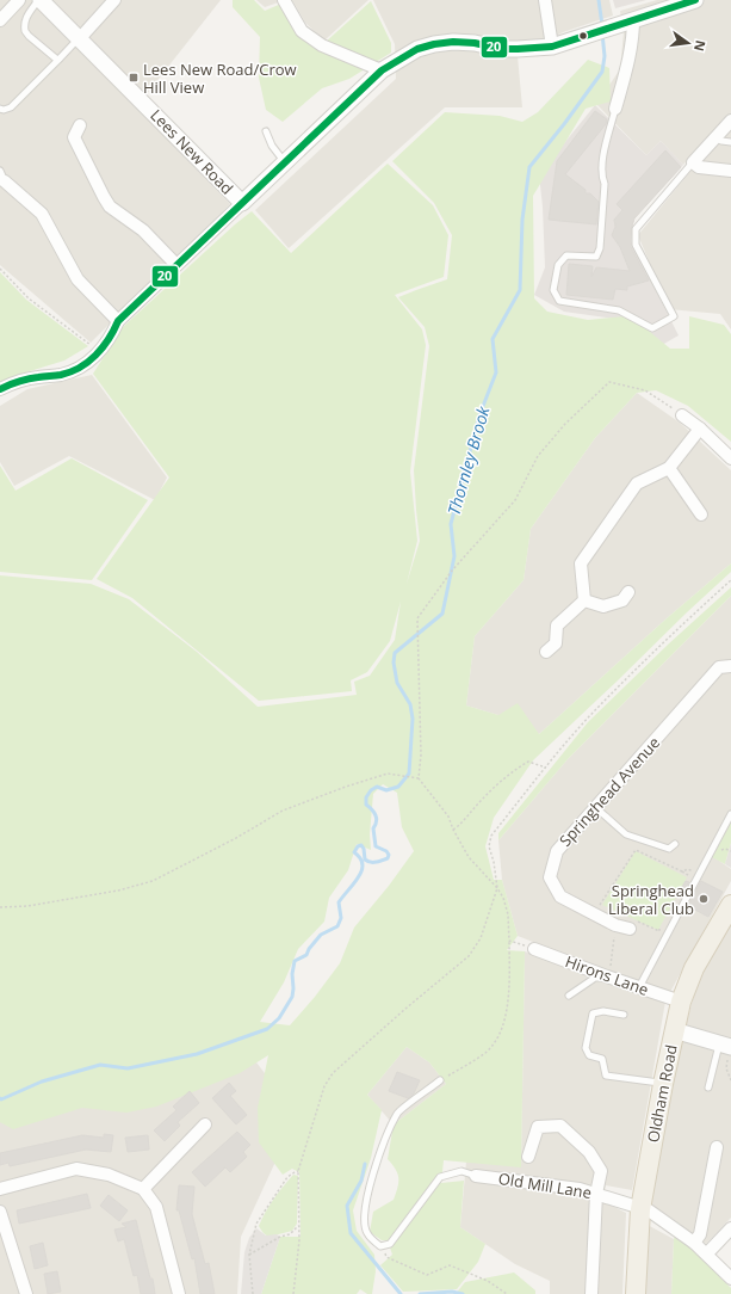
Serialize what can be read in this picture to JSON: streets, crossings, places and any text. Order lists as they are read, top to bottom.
{
  "streets": {
    "main road": ["Oldham Road"],
    "street": [
      "Lees New Road",
      "Springhead Avenue",
      "Hirons Lane",
      "Old Mill Lane"
    ]
  },
  "crossings": [
    ["Hirons Lane", "Oldham Road"],
    ["Oldham Road", "Old Mill Lane"]
  ],
  "water": ["Thornley Brook"],
  "places": {
    "transit": ["Lees New Road/Crow Hill View"],
    "other": ["Springhead Liberal Club"]
  },
  "lines": ["transit line 20"],
  "north": "right"
}
